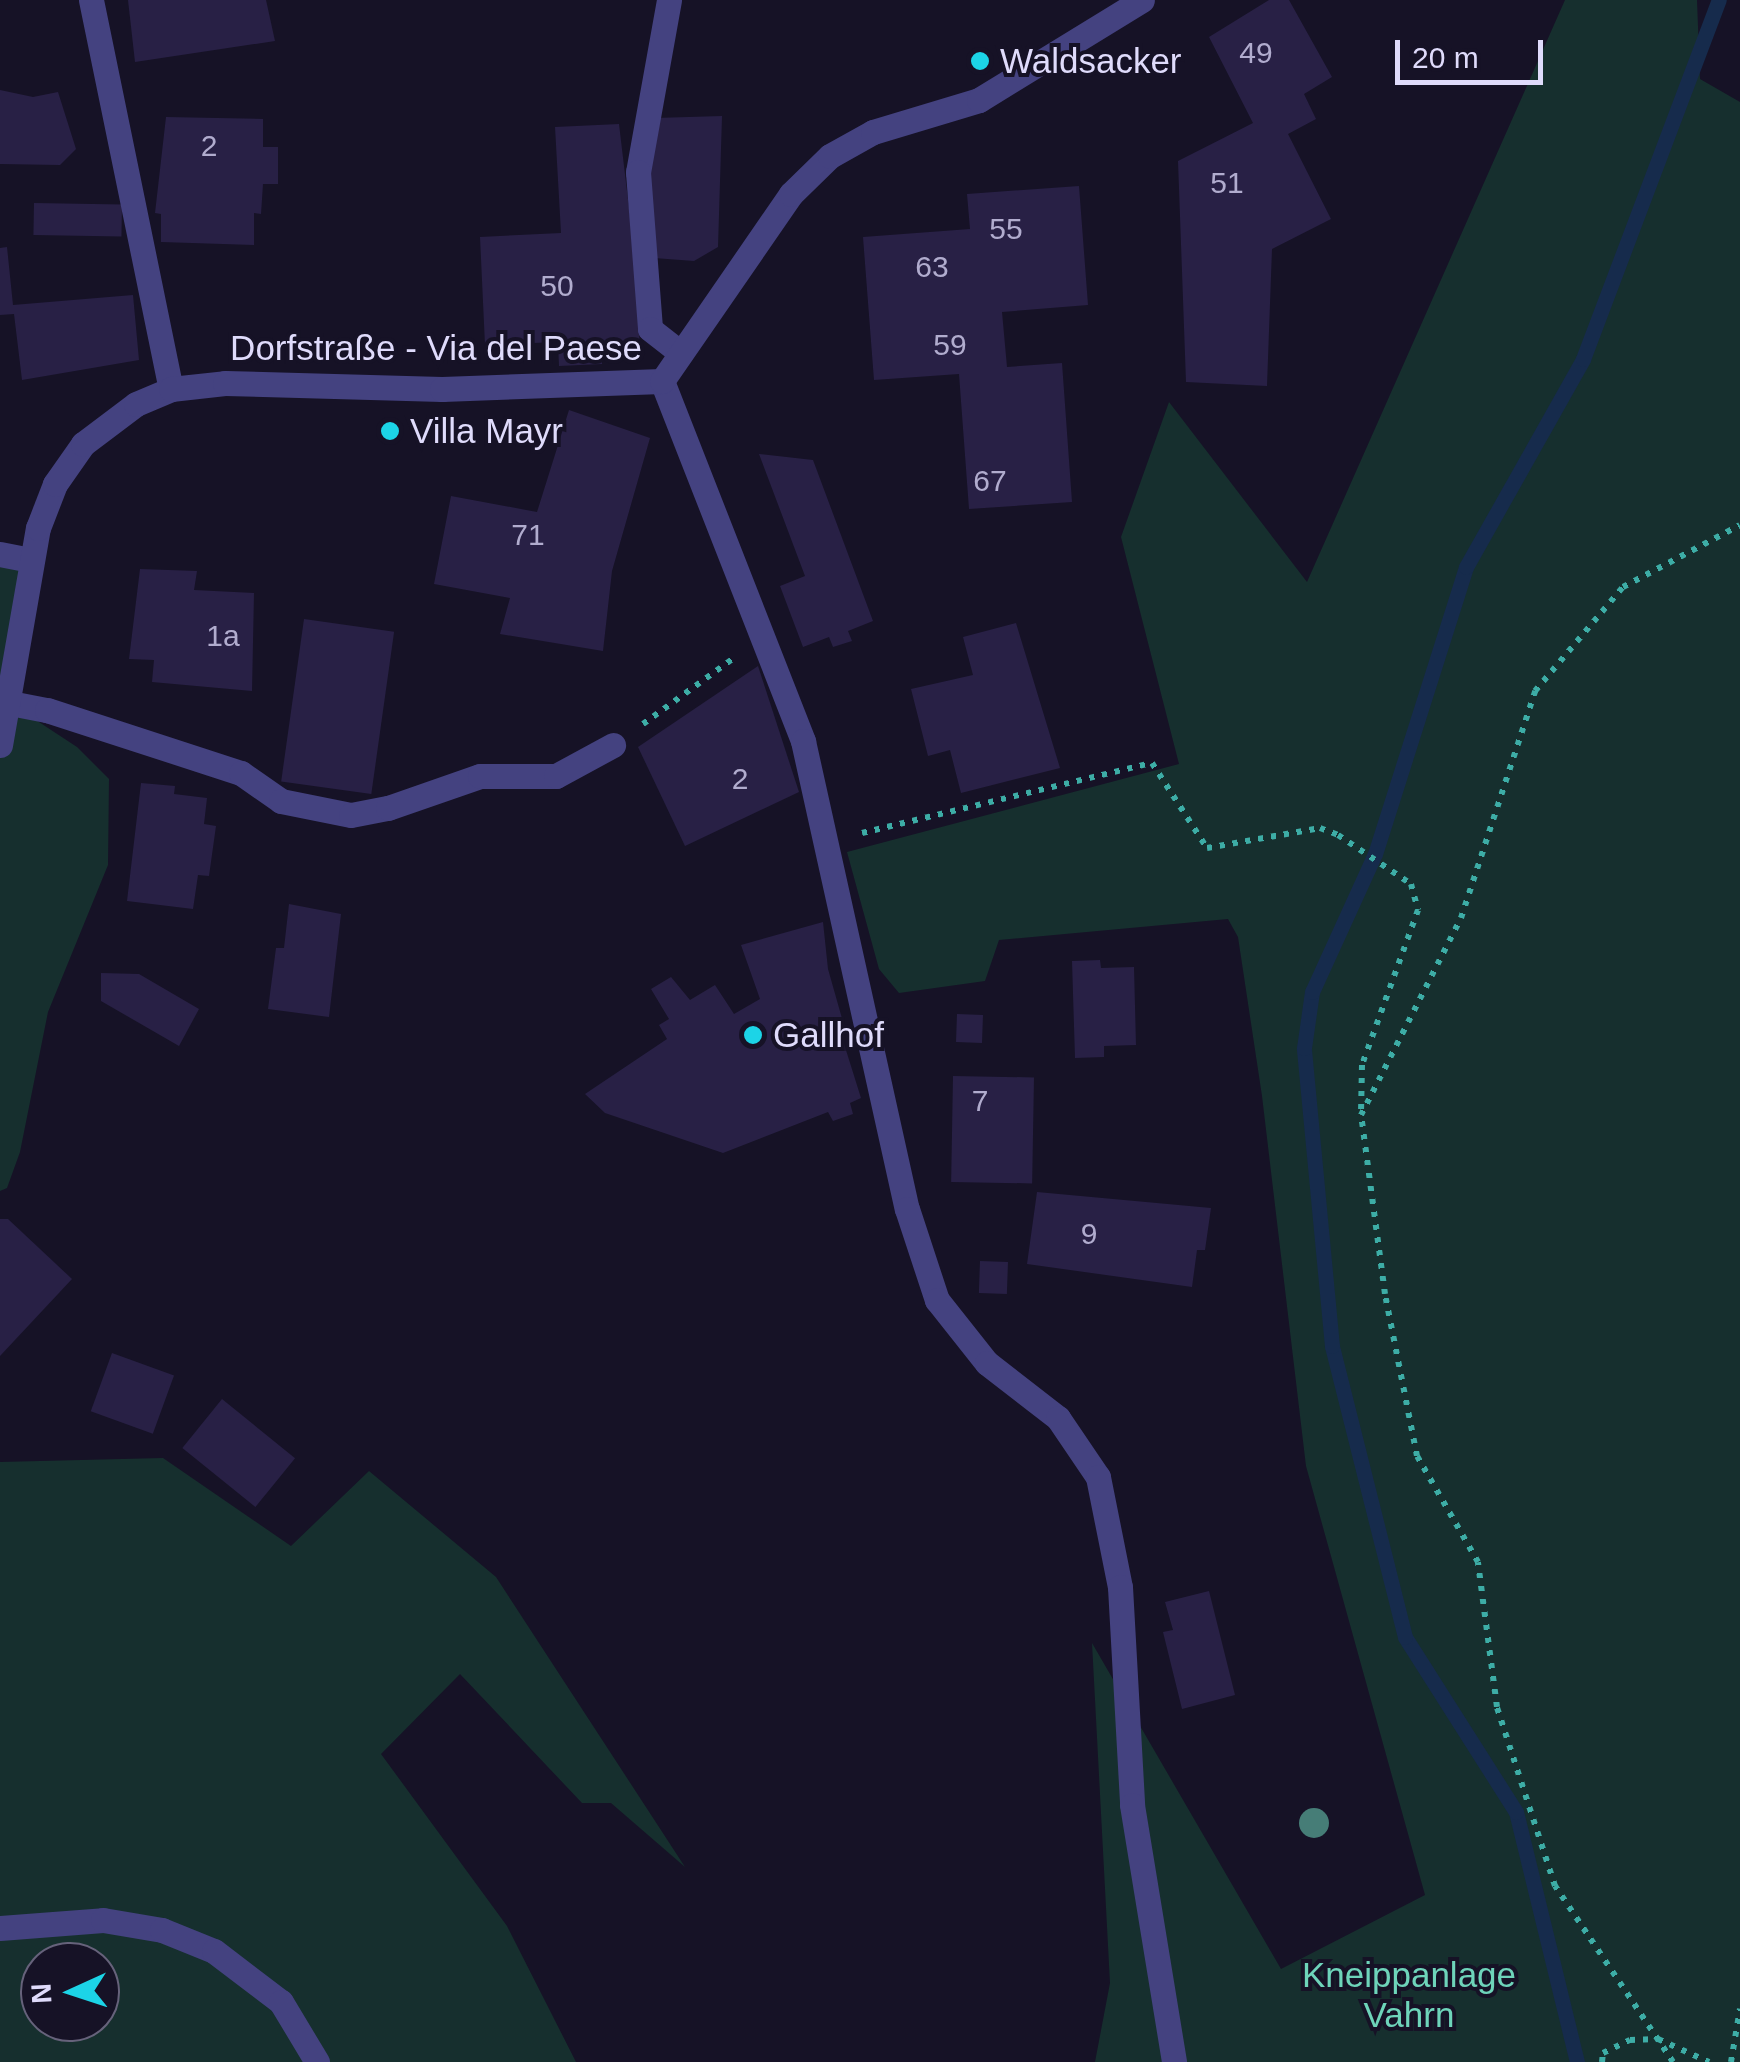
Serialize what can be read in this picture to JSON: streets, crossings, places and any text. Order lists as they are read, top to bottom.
{
  "streets": {
    "street": ["Dorfstraße - Via del Paese"]
  },
  "parks": ["Kneippanlage Vahrn"],
  "places": ["Waldsacker", "Villa Mayr", "Gallhof"],
  "house_numbers": [
    "49",
    "2",
    "51",
    "55",
    "63",
    "50",
    "59",
    "67",
    "71",
    "1a",
    "2",
    "7",
    "9"
  ],
  "scale_bar": "20 m",
  "north": "left"
}
